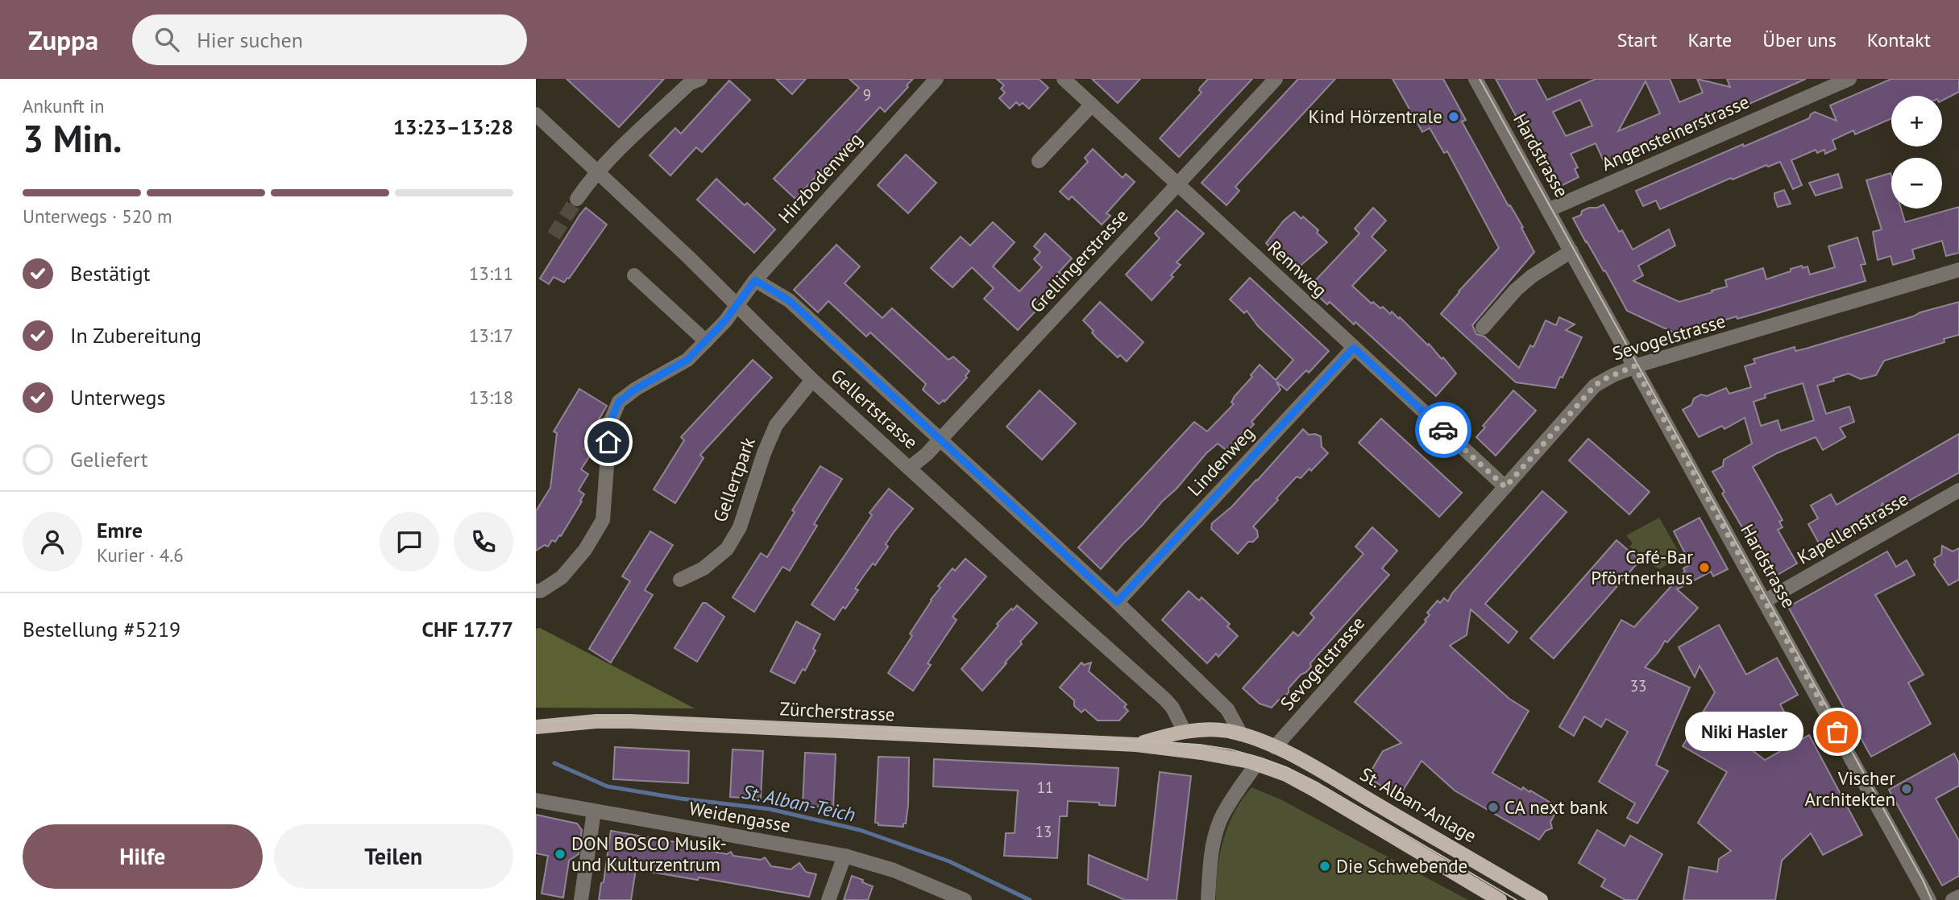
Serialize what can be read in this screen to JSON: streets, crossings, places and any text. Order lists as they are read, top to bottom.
{
  "streets": {
    "main road": ["Zürcherstrasse", "St. Alban-Anlage"],
    "street": [
      "Angensteinerstrasse",
      "Hardstrasse",
      "Hirzbodenweg",
      "Grellingerstrasse",
      "Rennweg",
      "Sevogelstrasse",
      "Gellertstrasse",
      "Lindenweg",
      "Gellertpark",
      "Kapellenstrasse",
      "Weidengasse"
    ]
  },
  "crossings": [
    ["Angensteinerstrasse", "Hardstrasse"],
    ["Hardstrasse", "Sevogelstrasse"],
    ["Hardstrasse", "Kapellenstrasse"],
    ["Hirzbodenweg", "Gellertstrasse"],
    ["Grellingerstrasse", "Rennweg"],
    ["Grellingerstrasse", "Gellertstrasse"],
    ["Rennweg", "Sevogelstrasse"],
    ["Rennweg", "Lindenweg"],
    ["Sevogelstrasse", "Zürcherstrasse"],
    ["Sevogelstrasse", "St. Alban-Anlage"],
    ["Gellertstrasse", "Lindenweg"],
    ["Gellertstrasse", "Gellertpark"],
    ["Gellertstrasse", "Zürcherstrasse"],
    ["Zürcherstrasse", "St. Alban-Anlage"]
  ],
  "water": ["St. Alban-Teich"],
  "places": [
    "Kind Hörzentrale",
    "Café-Bar Pförtnerhaus",
    "Niki Hasler",
    "Vischer Architekten",
    "CA next bank",
    "DON BOSCO Musik- und Kulturzentrum",
    "Die Schwebende"
  ],
  "house_numbers": [
    "9",
    "33",
    "11",
    "13"
  ],
  "page": {
    "header": "Zuppa",
    "search": "Hier suchen",
    "nav": [
      "Start",
      "Karte",
      "Über uns",
      "Kontakt"
    ],
    "heading": ["3 Min.", "Ankunft in", "13:23–13:28"],
    "panel": [
      "Emre",
      "Kurier · 4.6",
      "Bestellung #5219",
      "CHF 17.77"
    ],
    "map_buttons": ["+", "−"],
    "bar": "Unterwegs · 520 m",
    "list": [
      ["Bestätigt", "13:11"],
      ["In Zubereitung", "13:17"],
      ["Unterwegs", "13:18"],
      "Geliefert"
    ],
    "bubble": "Niki Hasler",
    "buttons": ["Hilfe", "Teilen"]
  }
}
